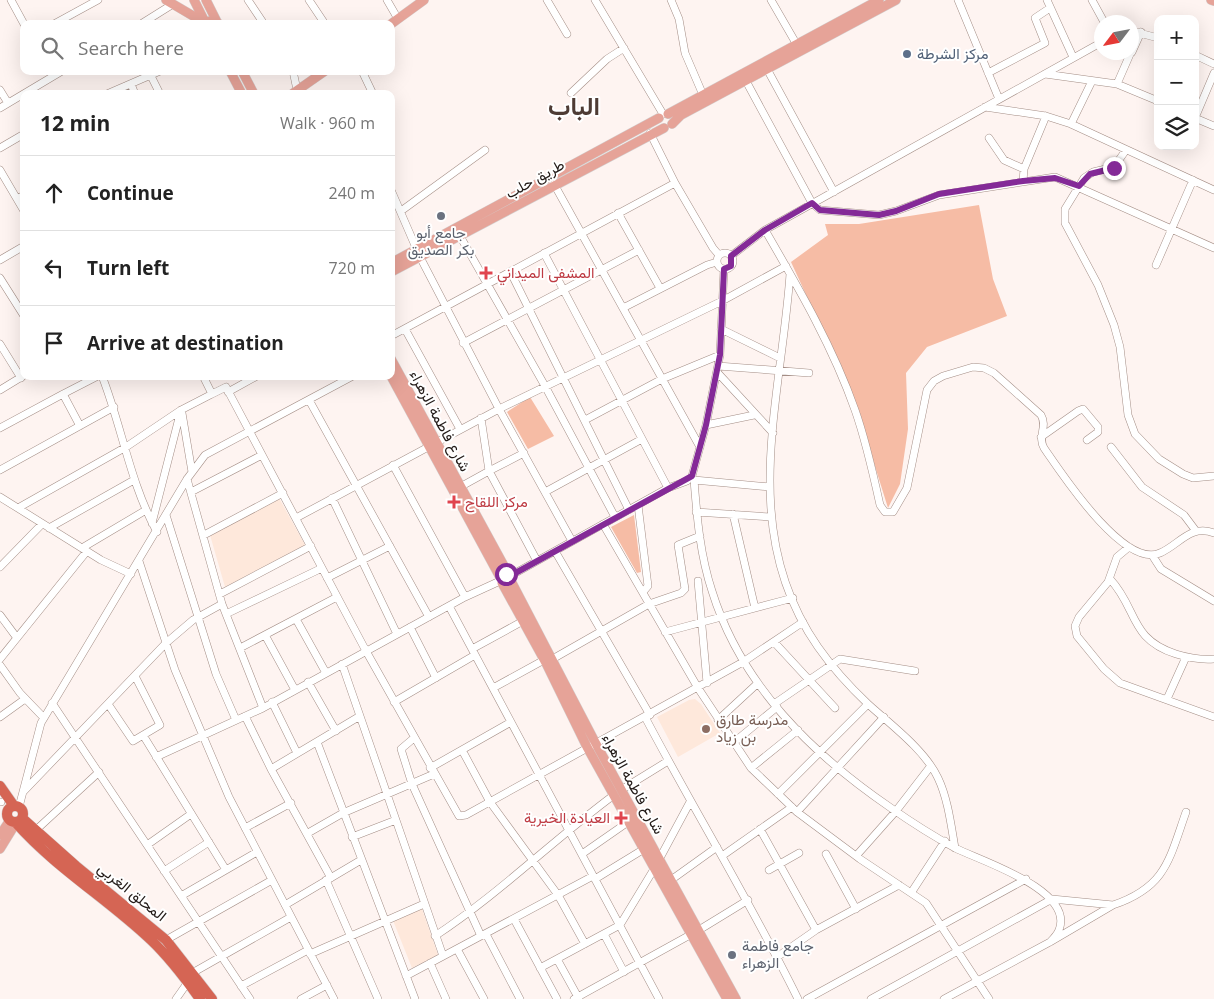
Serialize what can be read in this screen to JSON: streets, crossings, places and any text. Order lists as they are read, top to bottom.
{
  "streets": {
    "highway": ["المحلق الغربي"],
    "main road": ["طريق حلب", "شارع فاطمة الزهراء"]
  },
  "districts": ["الباب"],
  "places": {
    "other": [
      "مركز الشرطة",
      "جامع أبو بكر الصديق",
      "مدرسة طارق بن زياد",
      "جامع فاطمة الزهراء"
    ],
    "health": ["المشفى الميداني", "مركز اللقاح", "العيادة الخيرية"]
  },
  "north": "bottom left",
  "page": {
    "map_buttons": ["+", "−"],
    "search": "Search here",
    "heading": ["12 min", "Walk · 960 m"],
    "list": [
      ["Continue", "240 m"],
      ["Turn left", "720 m"],
      "Arrive at destination"
    ]
  }
}
